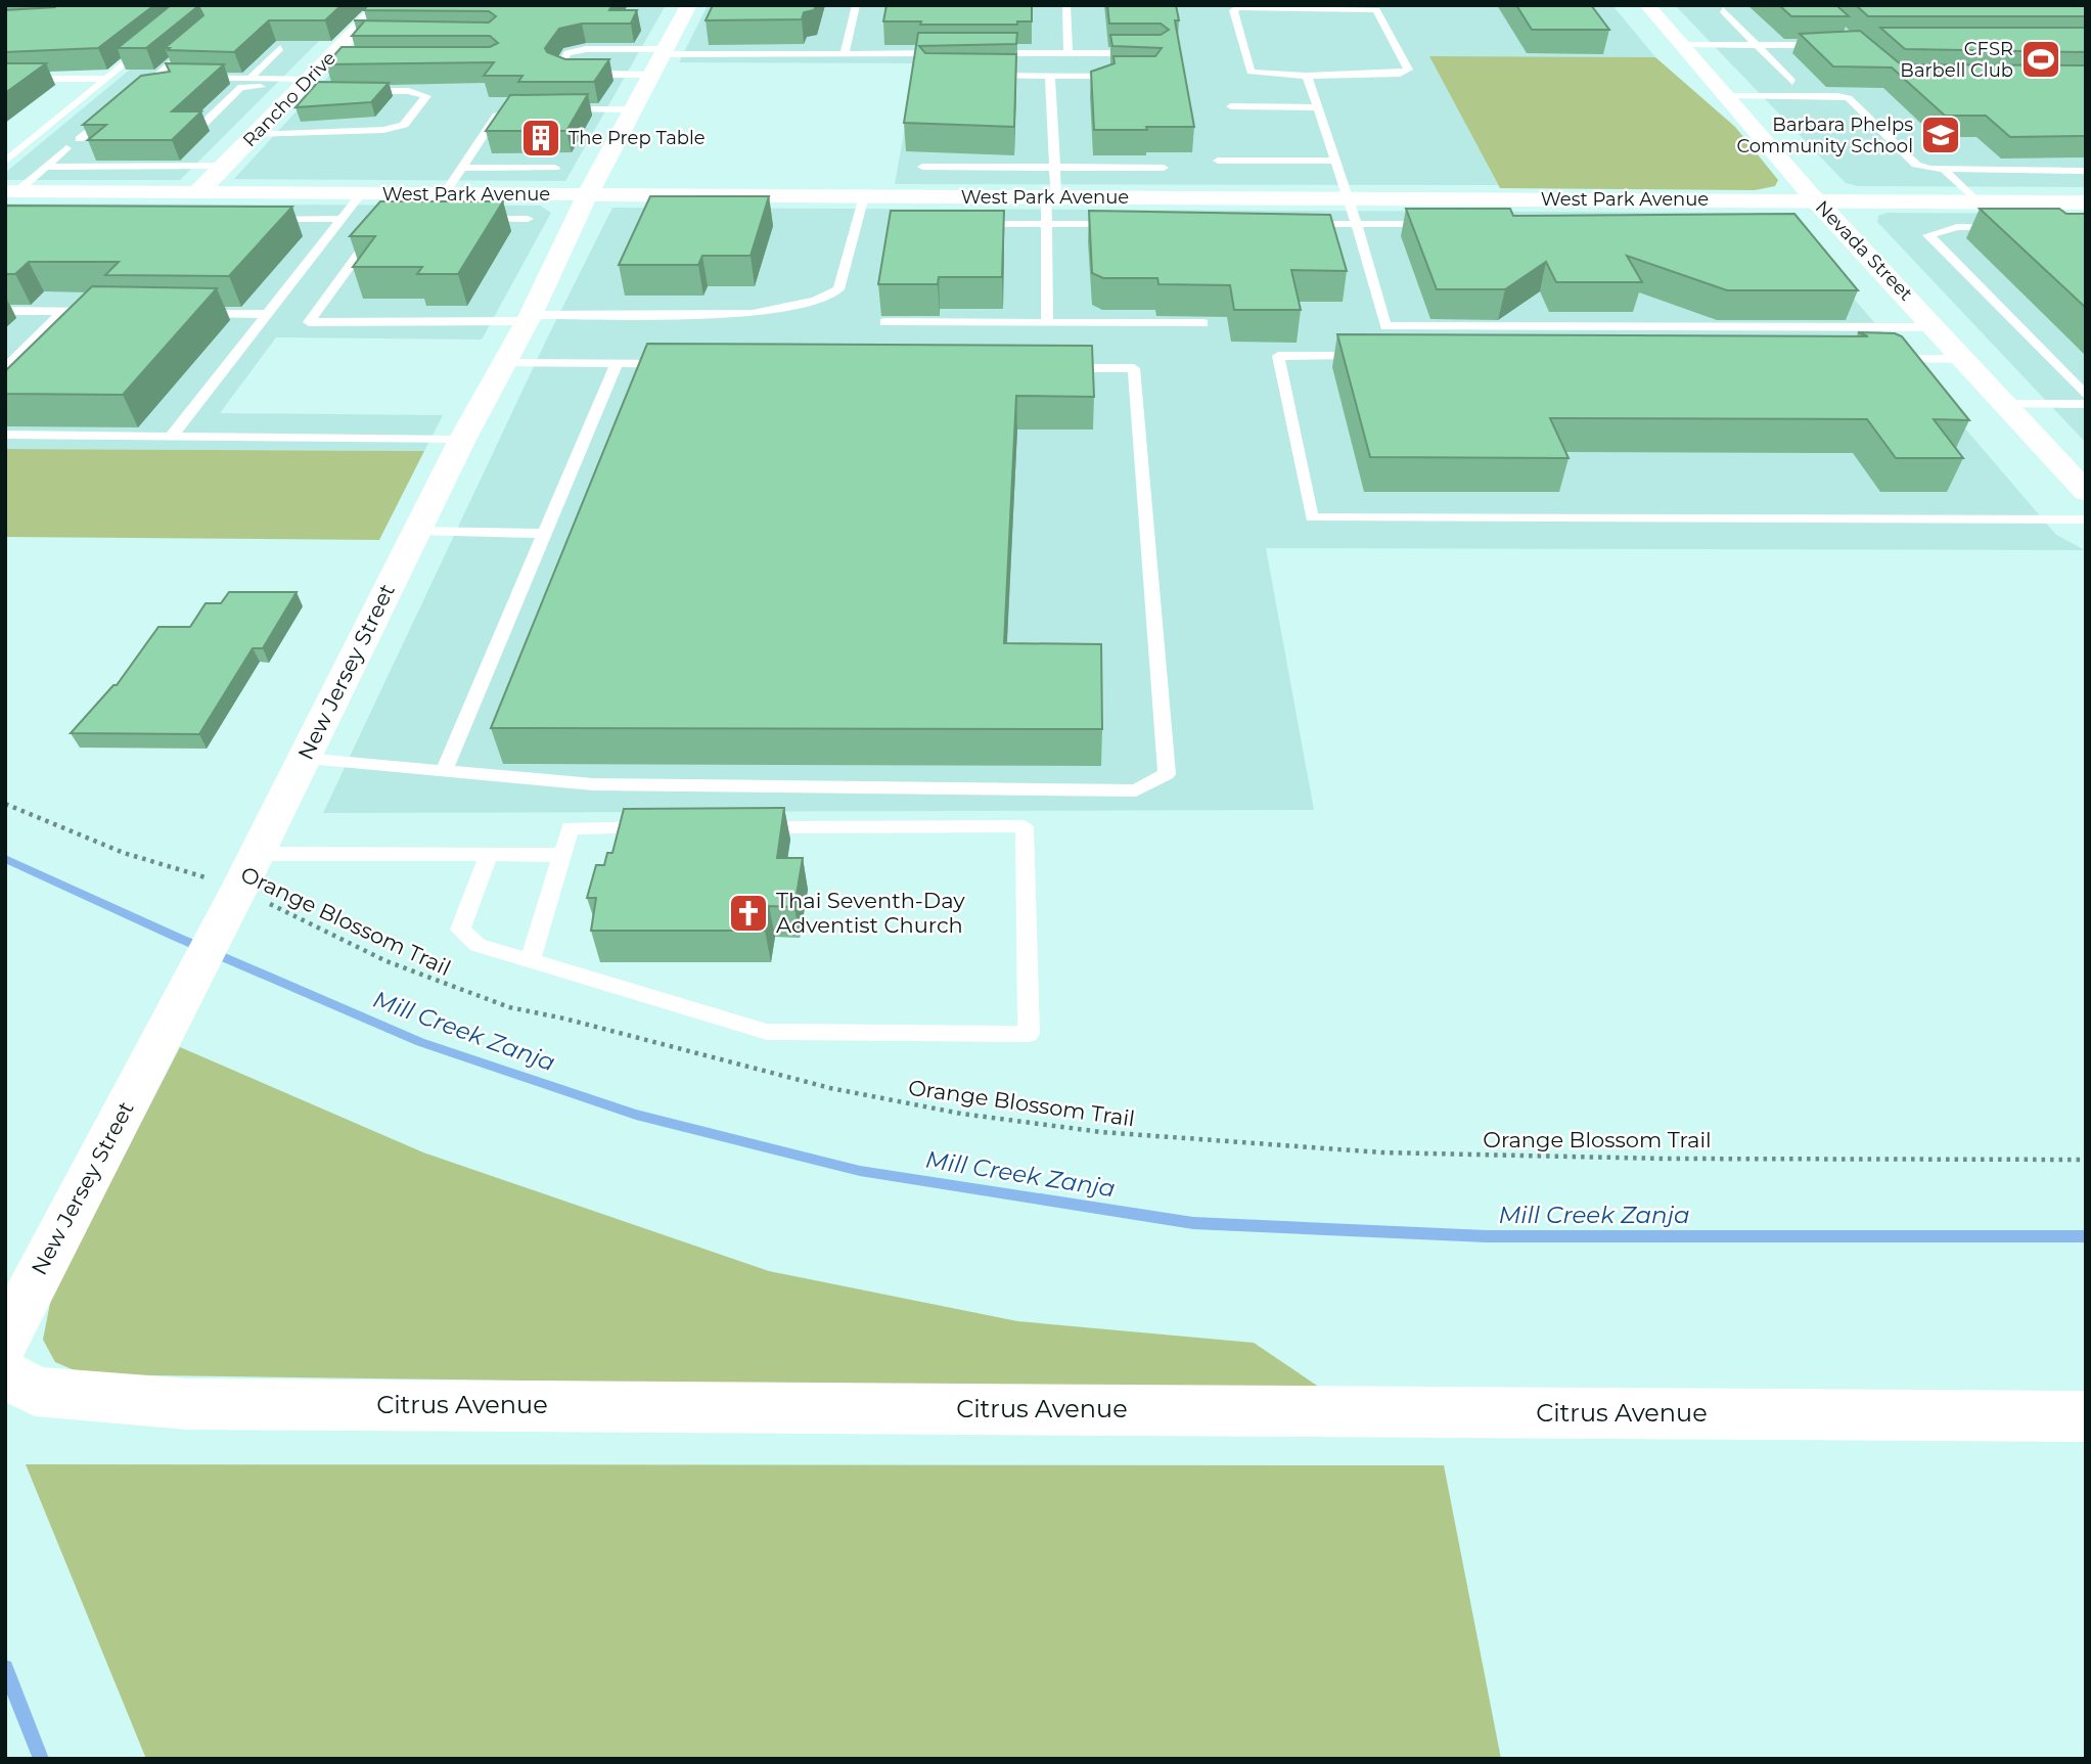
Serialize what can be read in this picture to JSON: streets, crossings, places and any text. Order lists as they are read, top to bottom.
{
  "streets": {
    "street": [
      "Rancho Drive",
      "West Park Avenue",
      "Nevada Street",
      "New Jersey Street",
      "Citrus Avenue"
    ],
    "path": ["Orange Blossom Trail"]
  },
  "crossings": [
    ["Rancho Drive", "West Park Avenue"],
    ["West Park Avenue", "Nevada Street"],
    ["West Park Avenue", "New Jersey Street"],
    ["New Jersey Street", "Orange Blossom Trail"]
  ],
  "water": ["Mill Creek Zanja"],
  "places": {
    "sports": ["CFSR Barbell Club"],
    "school or university": ["Barbara Phelps Community School"],
    "building": ["The Prep Table"],
    "church": ["Thai Seventh-Day Adventist Church"]
  }
}
